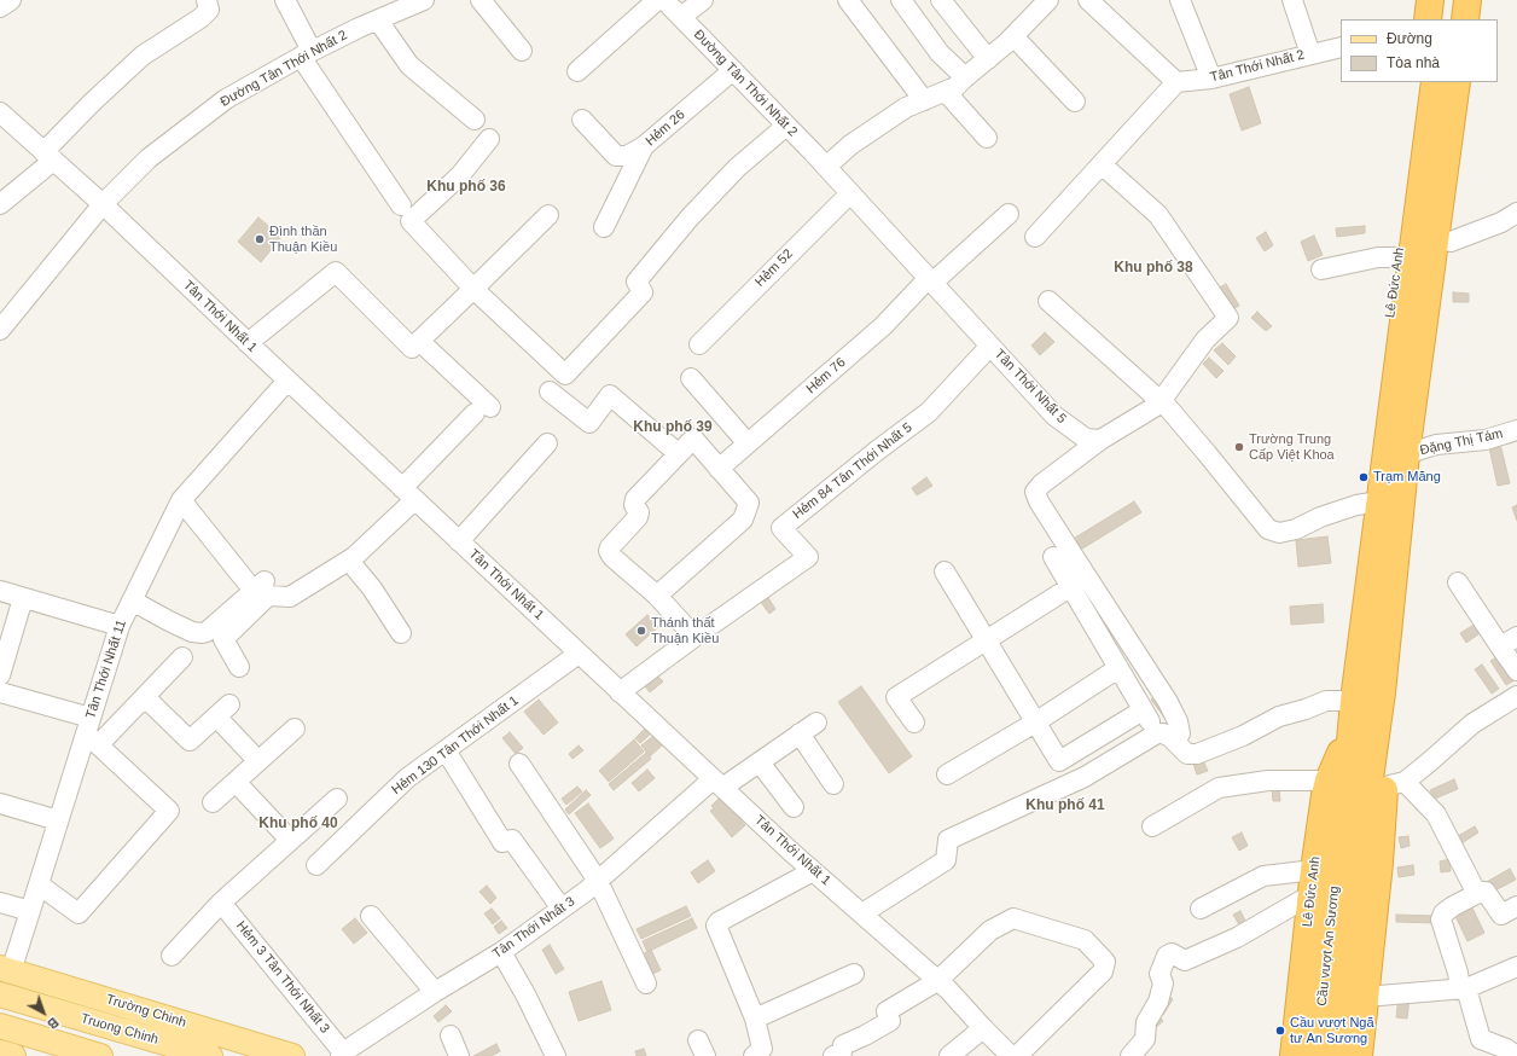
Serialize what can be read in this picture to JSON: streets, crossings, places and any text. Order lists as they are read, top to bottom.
{
  "streets": {
    "highway": ["Lê Đức Anh", "Cầu vượt An Sương"],
    "main road": ["Trường Chinh", "Truong Chinh"],
    "street": [
      "Tân Thới Nhất 2",
      "Đường Tân Thới Nhất 2",
      "Hẻm 26",
      "Hẻm 52",
      "Tân Thới Nhất 1",
      "Hẻm 76",
      "Tân Thới Nhất 5",
      "Đặng Thị Tám",
      "Hẻm 84 Tân Thới Nhất 5",
      "Tân Thới Nhất 11",
      "Hẻm 130 Tân Thới Nhất 1",
      "Tân Thới Nhất 3",
      "Hẻm 3 Tân Thới Nhất 3"
    ]
  },
  "crossings": [
    ["Đường Tân Thới Nhất 2", "Hẻm 26"],
    ["Đường Tân Thới Nhất 2", "Tân Thới Nhất 1"],
    ["Đường Tân Thới Nhất 2", "Tân Thới Nhất 5"],
    ["Hẻm 52", "Tân Thới Nhất 5"],
    ["Lê Đức Anh", "Cầu vượt An Sương"],
    ["Tân Thới Nhất 1", "Hẻm 84 Tân Thới Nhất 5"],
    ["Tân Thới Nhất 1", "Tân Thới Nhất 11"],
    ["Tân Thới Nhất 1", "Hẻm 130 Tân Thới Nhất 1"],
    ["Tân Thới Nhất 1", "Tân Thới Nhất 3"],
    ["Hẻm 76", "Tân Thới Nhất 5"],
    ["Tân Thới Nhất 5", "Hẻm 84 Tân Thới Nhất 5"],
    ["Tân Thới Nhất 11", "Trường Chinh"],
    ["Tân Thới Nhất 3", "Hẻm 3 Tân Thới Nhất 3"]
  ],
  "districts": [
    "Khu phố 36",
    "Khu phố 38",
    "Khu phố 39",
    "Khu phố 41",
    "Khu phố 40"
  ],
  "places": [
    "Đình thần Thuận Kiều",
    "Trường Trung Cấp Việt Khoa",
    "Trạm Măng",
    "Thánh thất Thuận Kiều",
    "Cầu vượt Ngã tư An Sương"
  ],
  "legend": ["Đường", "Tòa nhà"],
  "north": "bottom right"
}
